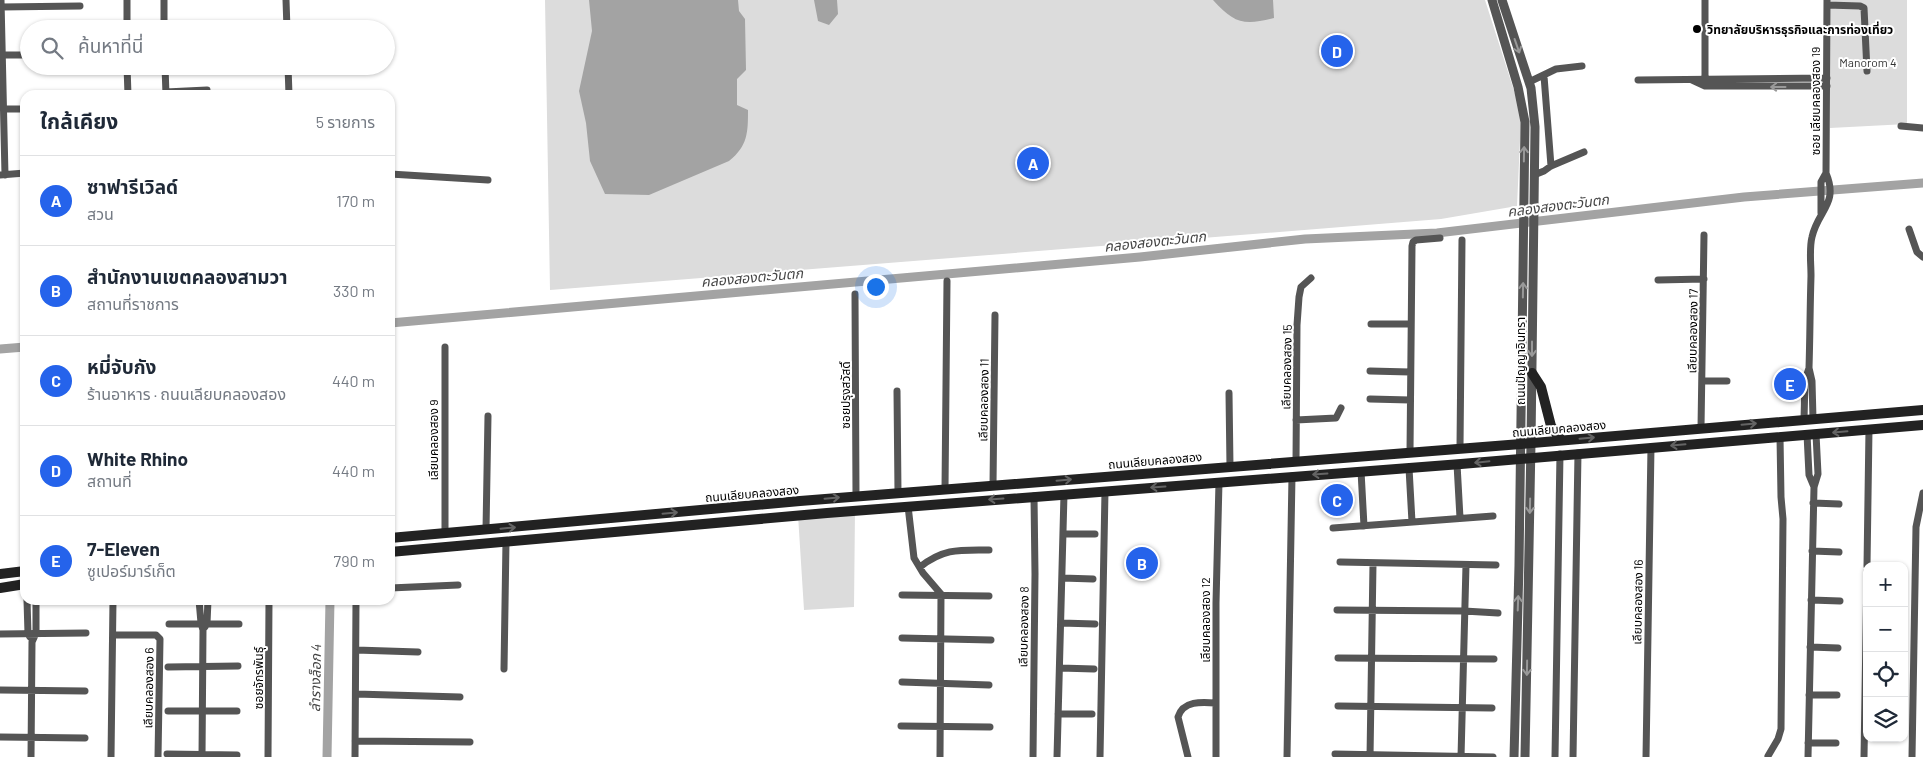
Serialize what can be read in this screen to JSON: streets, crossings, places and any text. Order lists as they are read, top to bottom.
{
  "streets": {
    "main road": ["ถนนเลียบคลองสอง"],
    "street": [
      "ซอย เลียบคลองสอง 19",
      "เลียบคลองสอง 17",
      "ถนนปัญญาอินทรา",
      "เลียบคลองสอง 15",
      "ซอยปรุงสวัสดิ์",
      "เลียบคลองสอง 11",
      "เลียบคลองสอง 9",
      "เลียบคลองสอง 16",
      "เลียบคลองสอง 12",
      "เลียบคลองสอง 8",
      "ซอยจักรพันธุ์",
      "เลียบคลองสอง 6"
    ]
  },
  "crossings": [
    ["ซอย เลียบคลองสอง 19", "ถนนเลียบคลองสอง"],
    ["เลียบคลองสอง 17", "ถนนเลียบคลองสอง"],
    ["ถนนปัญญาอินทรา", "ถนนเลียบคลองสอง"],
    ["เลียบคลองสอง 15", "ถนนเลียบคลองสอง"],
    ["ซอยปรุงสวัสดิ์", "ถนนเลียบคลองสอง"],
    ["เลียบคลองสอง 11", "ถนนเลียบคลองสอง"],
    ["ถนนเลียบคลองสอง", "เลียบคลองสอง 9"]
  ],
  "water": ["คลองสองตะวันตก", "ลำรางล็อก 4"],
  "parks": ["Manorom 4"],
  "places": ["วิทยาลัยบริหารธุรกิจและการท่องเที่ยว"],
  "page": {
    "search": "ค้นหาที่นี่",
    "pins": [
      "D",
      "A",
      "E",
      "C",
      "B"
    ],
    "heading": ["ใกล้เคียง", "5 รายการ"],
    "list": [
      {
        "mark": "A",
        "name": "ซาฟารีเวิลด์",
        "note": "สวน",
        "value": "170 m"
      },
      {
        "mark": "B",
        "name": "สำนักงานเขตคลองสามวา",
        "note": "สถานที่ราชการ",
        "value": "330 m"
      },
      {
        "mark": "C",
        "name": "หมี่จับกัง",
        "note": "ร้านอาหาร · ถนนเลียบคลองสอง",
        "value": "440 m"
      },
      {
        "mark": "D",
        "name": "White Rhino",
        "note": "สถานที่",
        "value": "440 m"
      },
      {
        "mark": "E",
        "name": "7-Eleven",
        "note": "ซูเปอร์มาร์เก็ต",
        "value": "790 m"
      }
    ],
    "map_buttons": ["+", "−"]
  }
}
